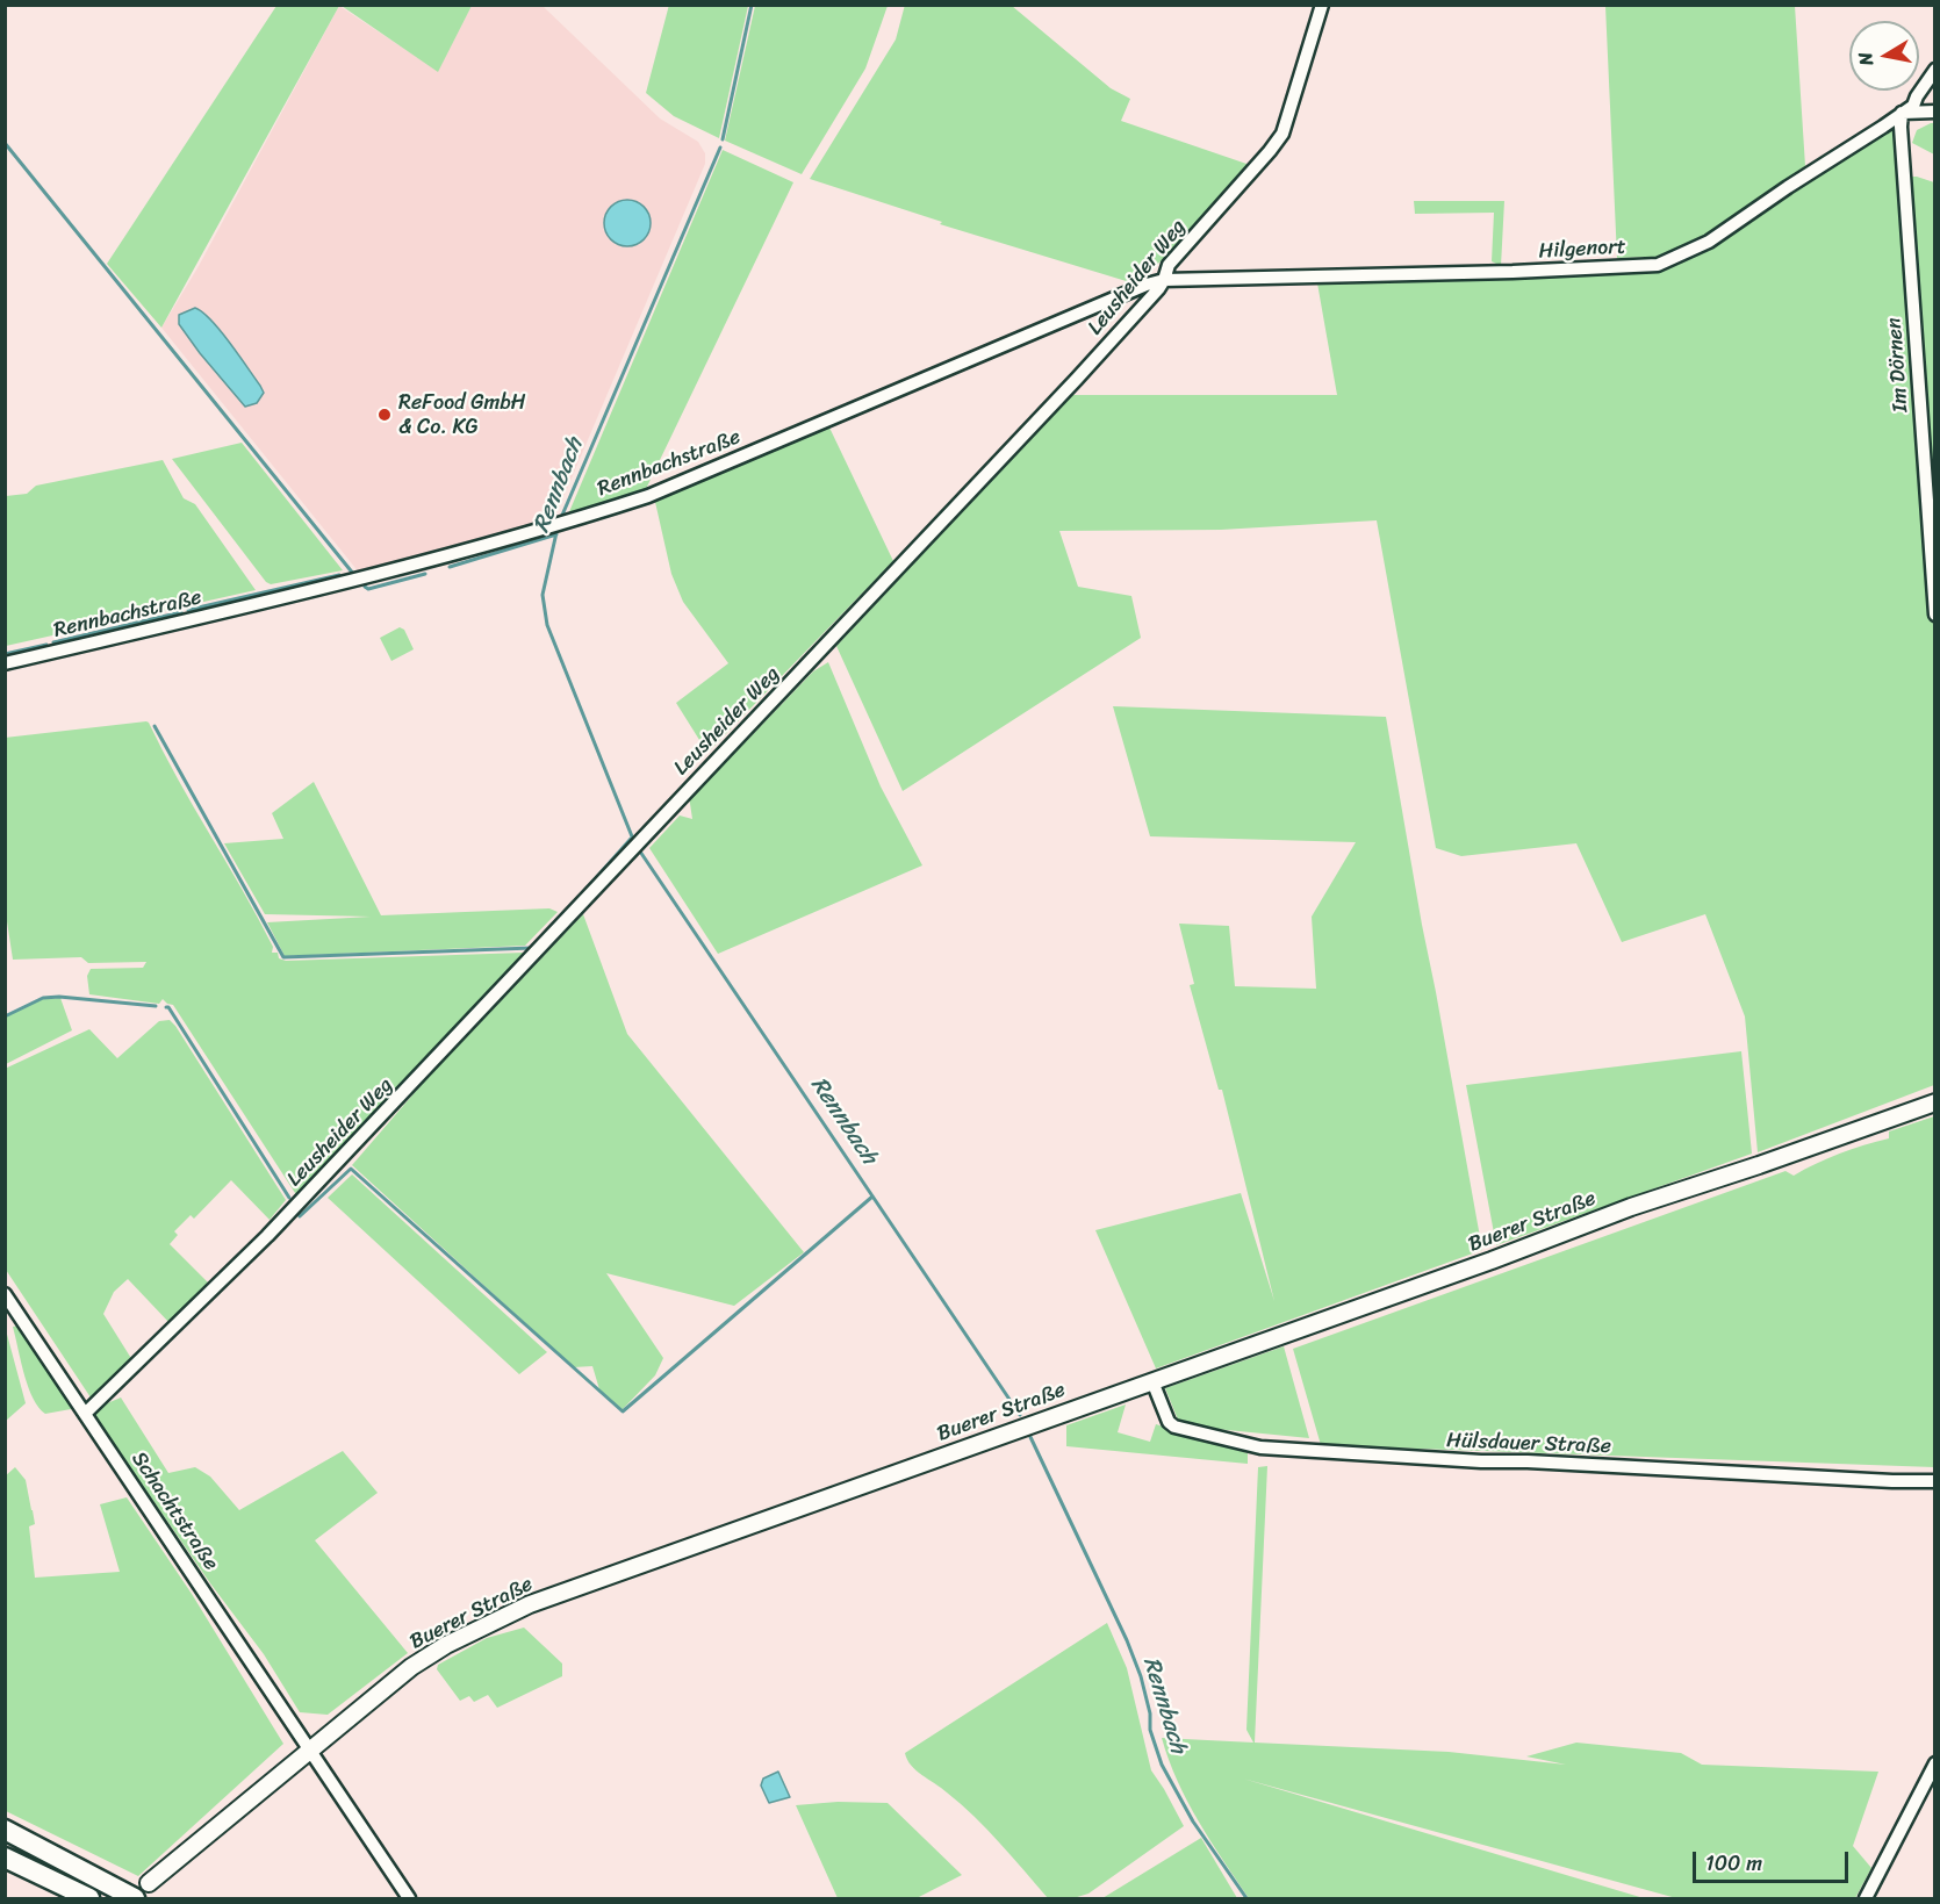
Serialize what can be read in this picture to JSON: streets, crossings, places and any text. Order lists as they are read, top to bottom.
{
  "streets": {
    "main road": ["Buerer Straße"],
    "street": [
      "Hilgenort",
      "Leusheider Weg",
      "Im Dörnen",
      "Rennbachstraße",
      "Hülsdauer Straße",
      "Schachtstraße"
    ]
  },
  "crossings": [
    ["Hilgenort", "Leusheider Weg"],
    ["Hilgenort", "Im Dörnen"],
    ["Hilgenort", "Rennbachstraße"],
    ["Leusheider Weg", "Rennbachstraße"],
    ["Leusheider Weg", "Schachtstraße"],
    ["Buerer Straße", "Hülsdauer Straße"],
    ["Buerer Straße", "Schachtstraße"]
  ],
  "water": ["Rennbach"],
  "places": ["ReFood GmbH & Co. KG"],
  "scale_bar": "100 m",
  "north": "left"
}
